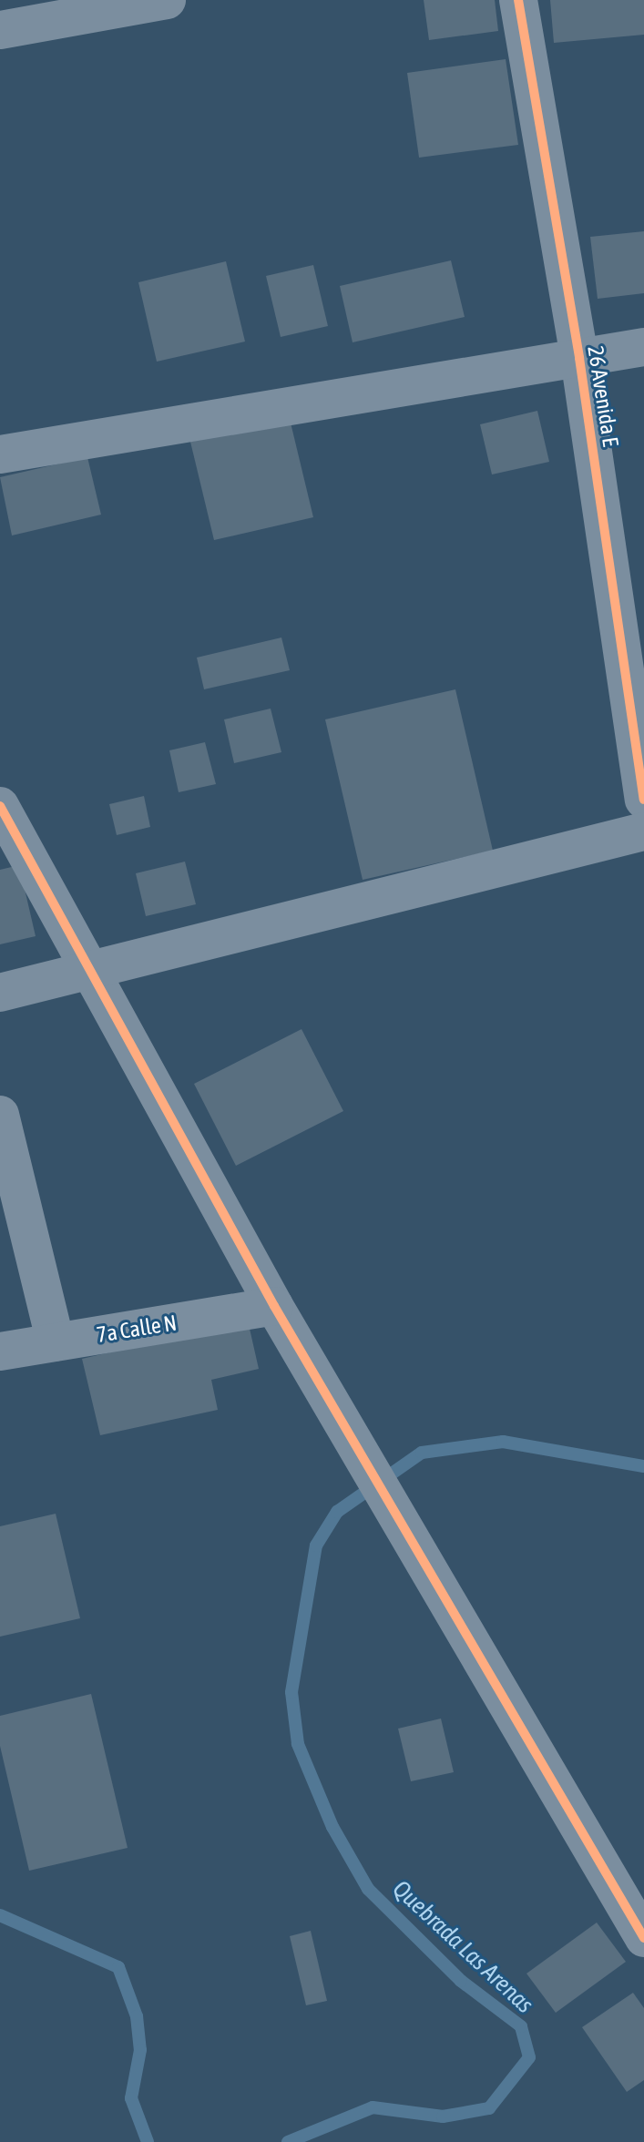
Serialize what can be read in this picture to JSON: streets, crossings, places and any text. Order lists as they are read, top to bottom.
{
  "streets": {
    "street": ["26 Avenida E", "7a Calle N"]
  },
  "water": ["Quebrada Las Arenas"]
}
